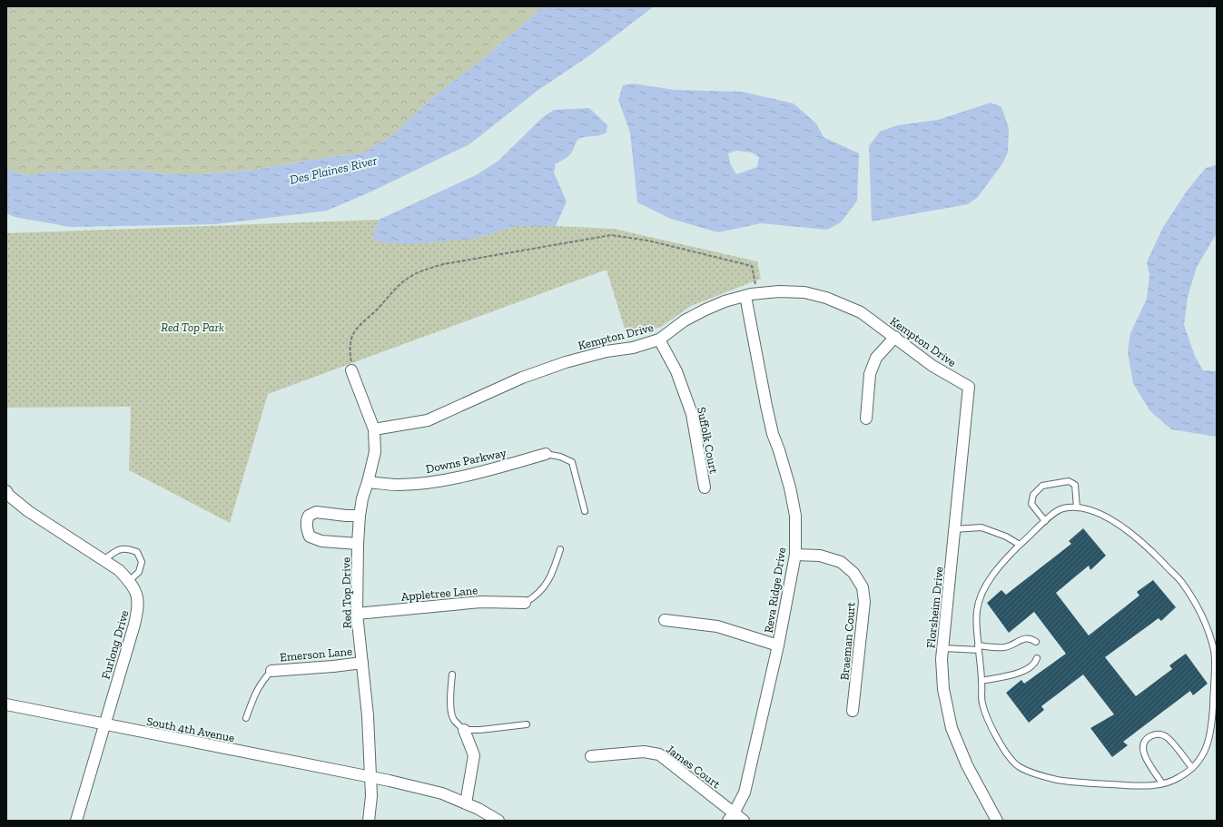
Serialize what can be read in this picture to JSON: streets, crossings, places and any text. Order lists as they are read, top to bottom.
{
  "streets": {
    "street": [
      "Kempton Drive",
      "Suffolk Court",
      "Downs Parkway",
      "Reva Ridge Drive",
      "Red Top Drive",
      "Appletree Lane",
      "Florsheim Drive",
      "Braeman Court",
      "Furlong Drive",
      "Emerson Lane",
      "South 4th Avenue",
      "James Court"
    ]
  },
  "crossings": [
    ["Kempton Drive", "Suffolk Court"],
    ["Kempton Drive", "Reva Ridge Drive"],
    ["Kempton Drive", "Red Top Drive"],
    ["Kempton Drive", "Florsheim Drive"],
    ["Downs Parkway", "Red Top Drive"],
    ["Reva Ridge Drive", "Braeman Court"],
    ["Reva Ridge Drive", "James Court"],
    ["Red Top Drive", "Appletree Lane"],
    ["Red Top Drive", "Emerson Lane"],
    ["Red Top Drive", "South 4th Avenue"],
    ["Furlong Drive", "South 4th Avenue"]
  ],
  "water": ["Des Plaines River"],
  "parks": ["Red Top Park"]
}
